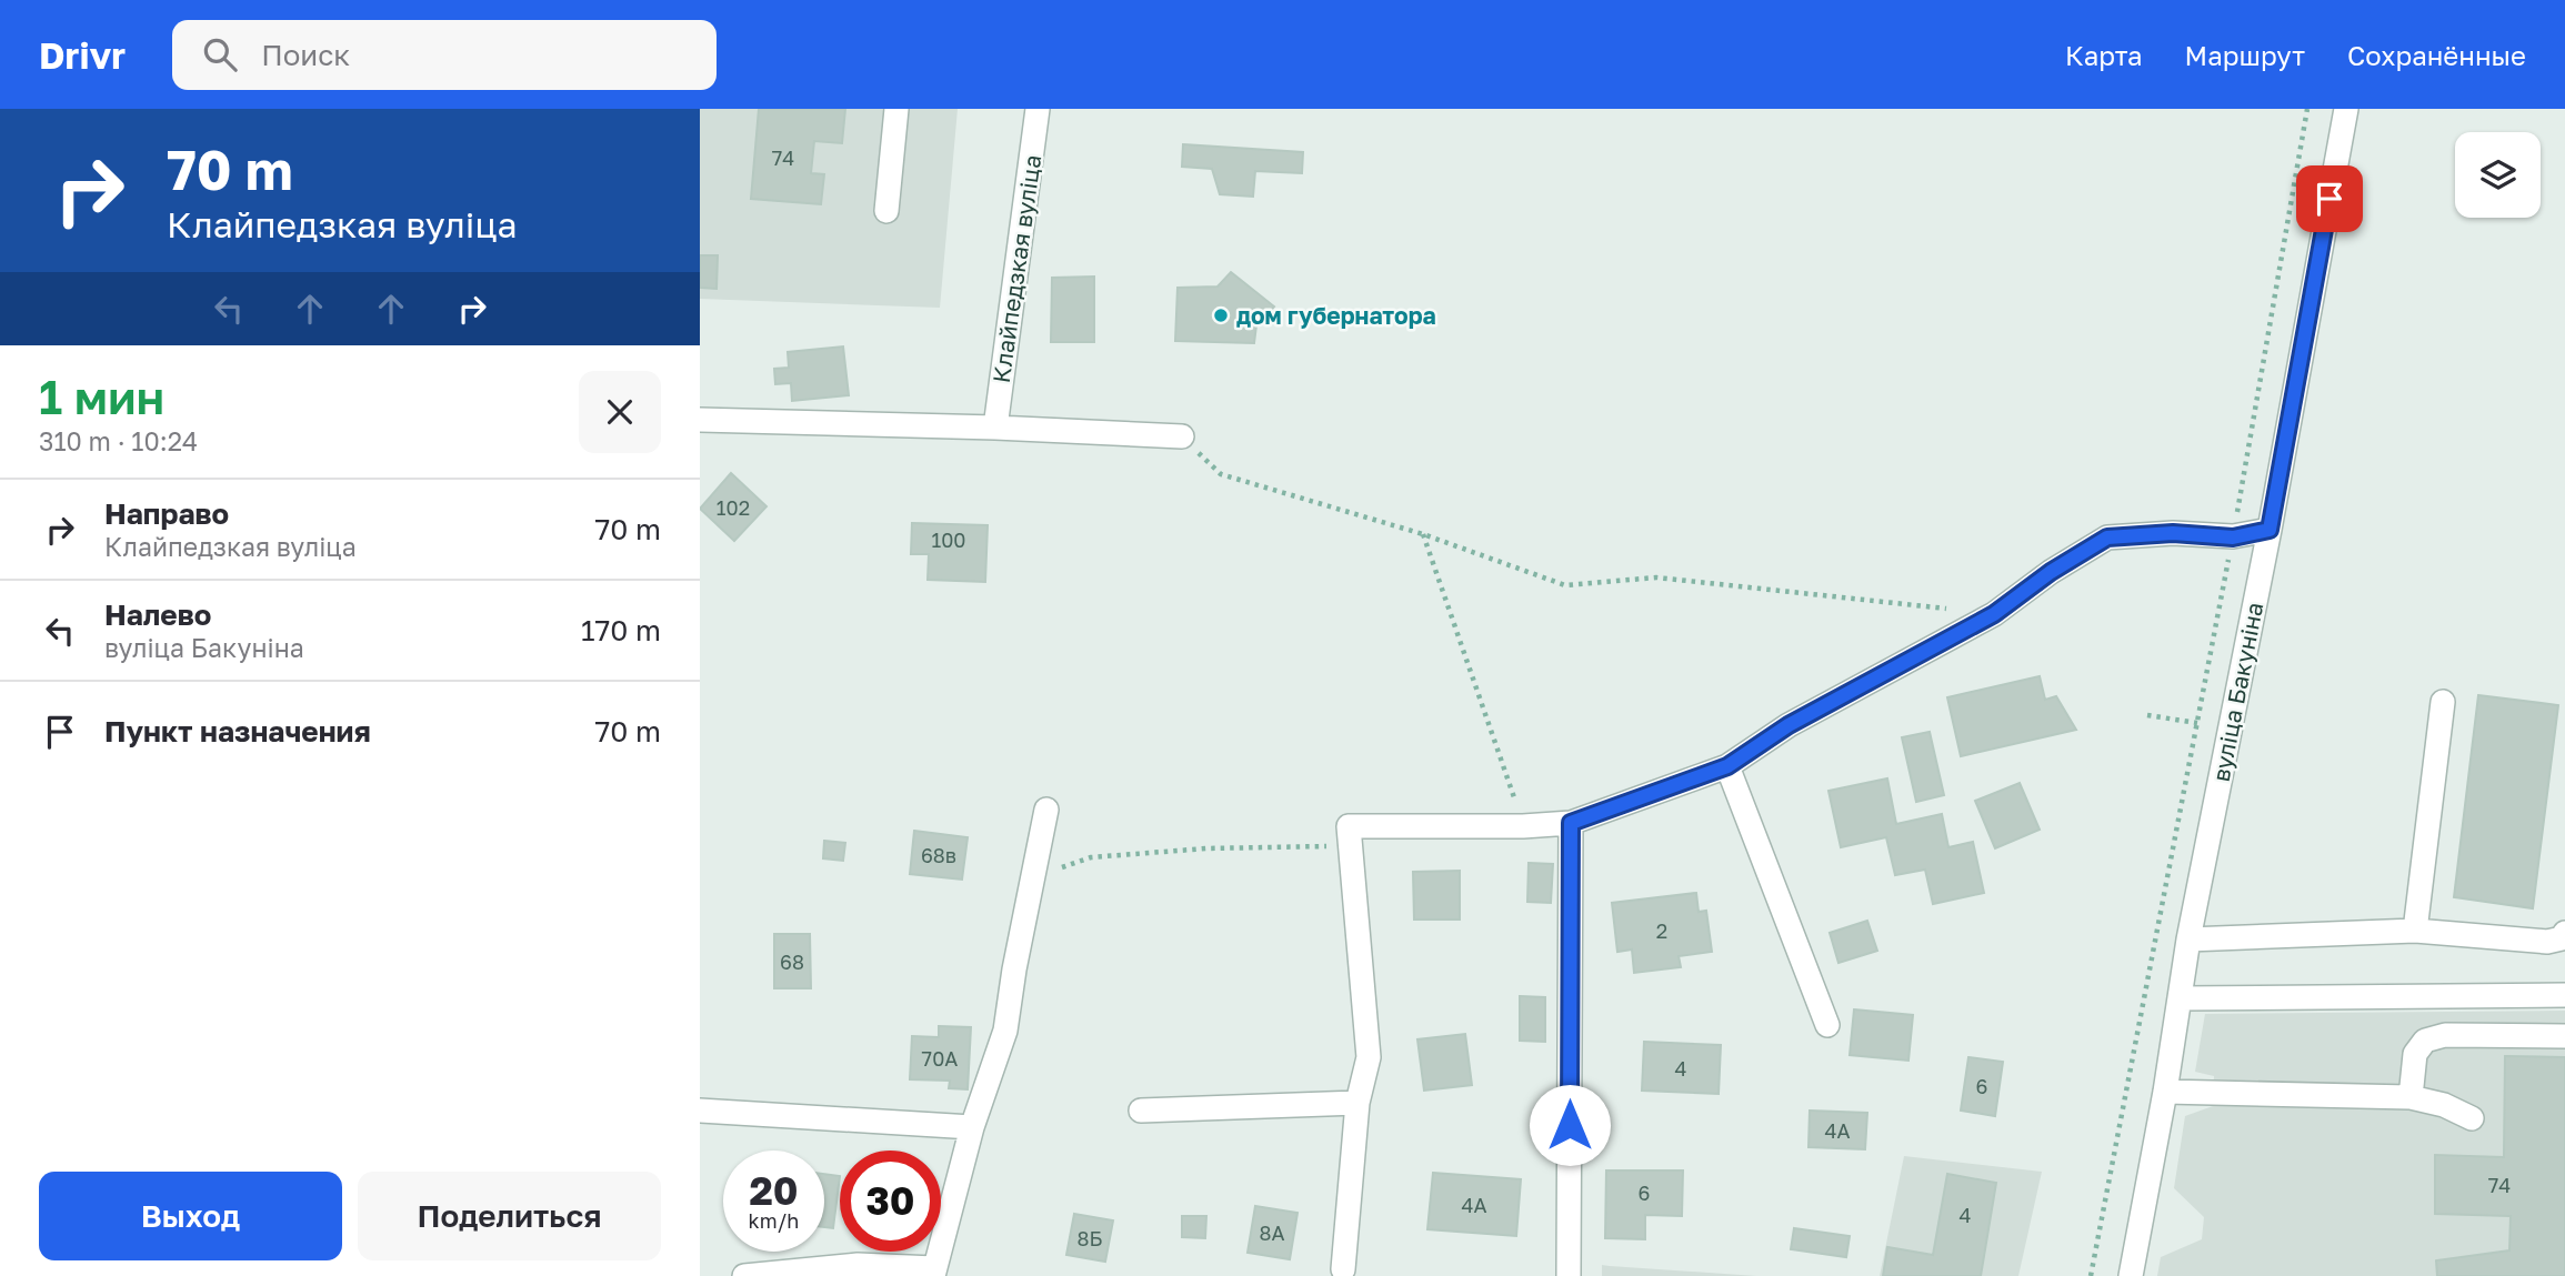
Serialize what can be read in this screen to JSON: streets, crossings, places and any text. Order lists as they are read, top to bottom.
{
  "streets": {
    "street": ["Клайпедзкая вуліца", "вуліца Бакуніна"]
  },
  "places": ["дом губернатора"],
  "house_numbers": [
    "74",
    "102",
    "100",
    "68в",
    "2",
    "68",
    "70А",
    "4",
    "6",
    "4А",
    "74",
    "6",
    "4А",
    "4",
    "8А",
    "8Б"
  ],
  "page": {
    "header": "Drivr",
    "search": "Поиск",
    "nav": ["Карта", "Маршрут", "Сохранённые"],
    "turn": ["70 m", "Клайпедзкая вуліца"],
    "heading": ["1 мин", "310 m · 10:24"],
    "list": [
      {
        "name": "Направо",
        "note": "Клайпедзкая вуліца",
        "value": "70 m"
      },
      {
        "name": "Налево",
        "note": "вуліца Бакуніна",
        "value": "170 m"
      },
      {
        "name": "Пункт назначения",
        "value": "70 m"
      }
    ],
    "speed": "20 km/h",
    "limit": "30",
    "buttons": ["Выход", "Поделиться"]
  }
}
